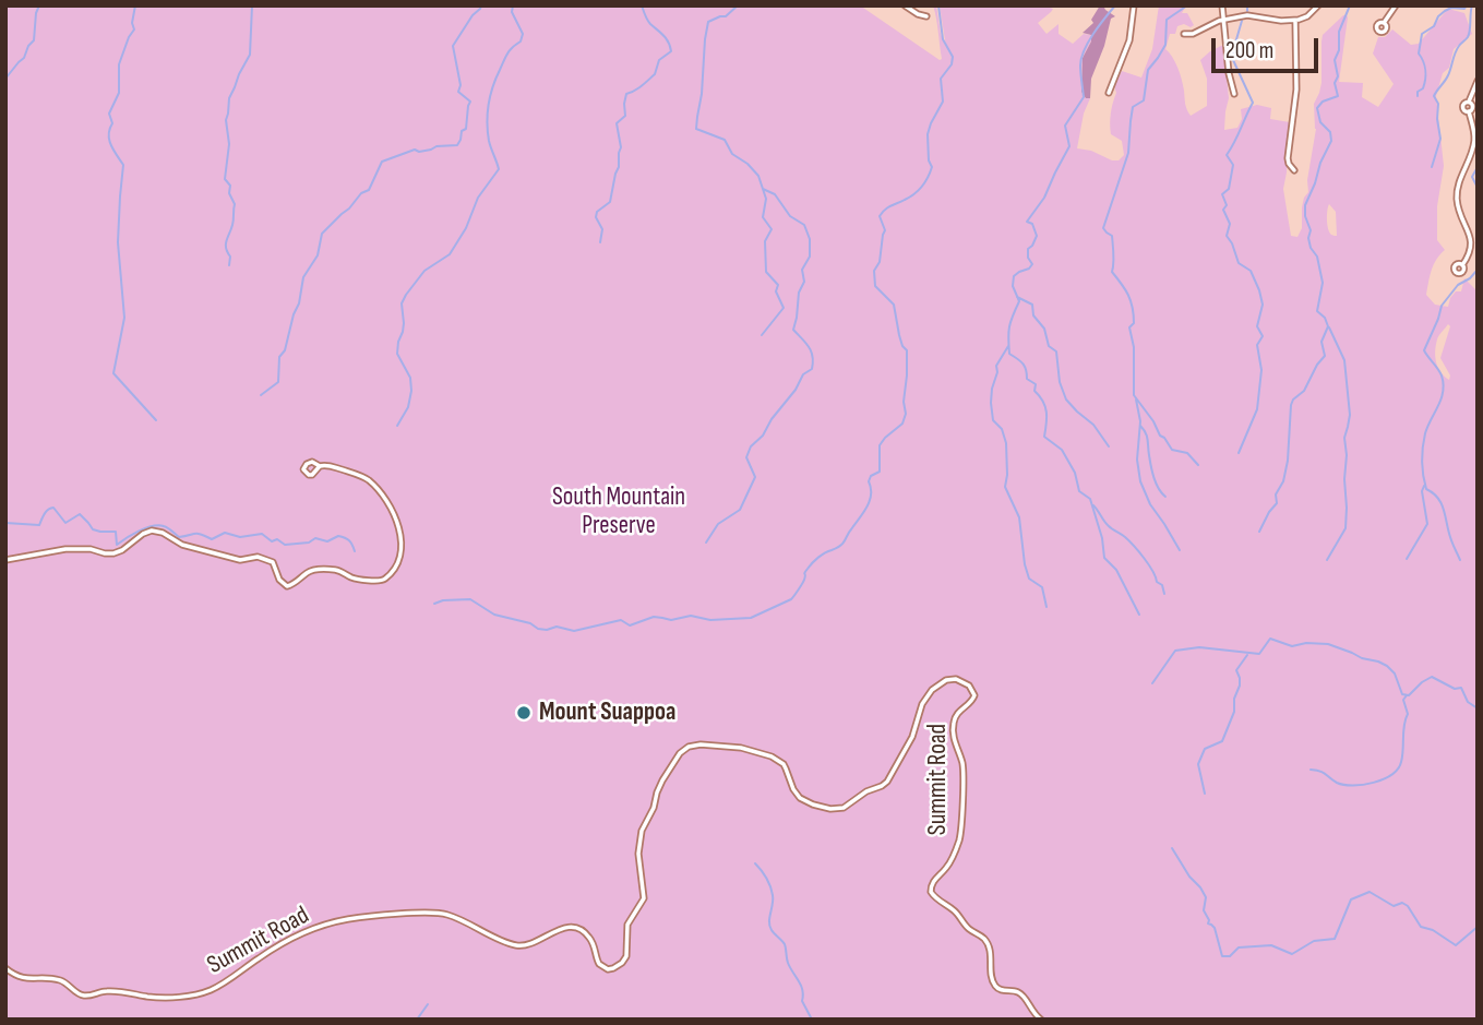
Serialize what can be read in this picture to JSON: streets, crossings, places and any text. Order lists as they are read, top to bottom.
{
  "streets": {
    "street": ["Summit Road"]
  },
  "parks": ["South Mountain Preserve"],
  "places": ["Mount Suappoa"],
  "scale_bar": "200 m"
}
